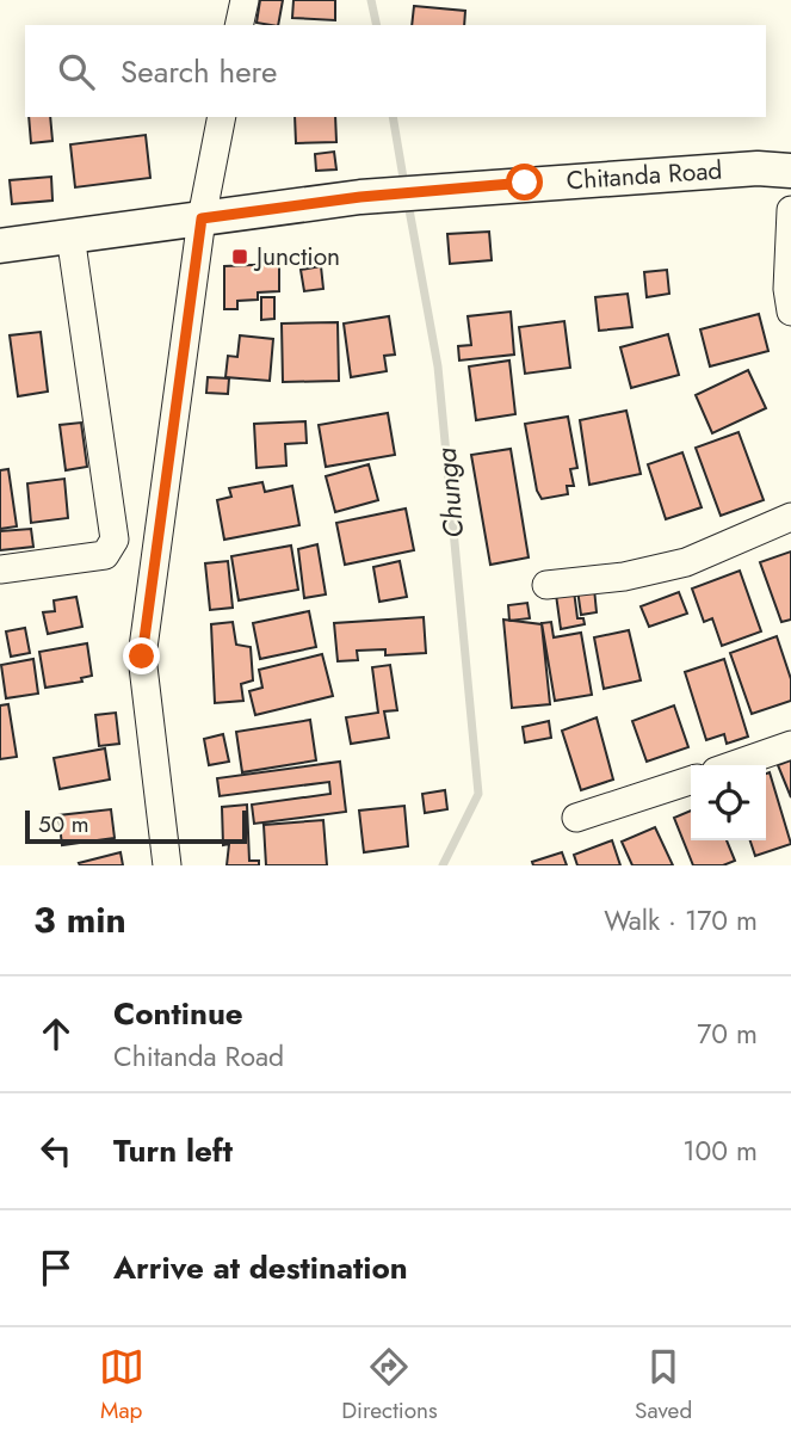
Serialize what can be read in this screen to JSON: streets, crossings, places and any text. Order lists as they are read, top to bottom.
{
  "streets": {
    "street": ["Chitanda Road"]
  },
  "water": ["Chunga"],
  "places": {
    "transit": ["Junction"]
  },
  "scale_bar": "50 m",
  "page": {
    "search": "Search here",
    "scale": "50 m",
    "heading": ["3 min", "Walk · 170 m"],
    "list": [
      ["Continue", "Chitanda Road", "70 m"],
      ["Turn left", "100 m"],
      "Arrive at destination"
    ],
    "nav": ["Map", "Directions", "Saved"]
  }
}
